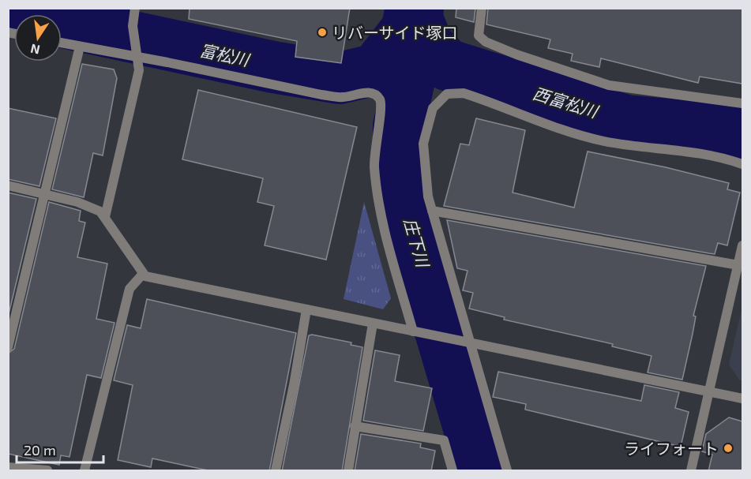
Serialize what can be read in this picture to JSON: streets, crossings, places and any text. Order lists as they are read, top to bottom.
{
  "water": ["富松川", "西富松川", "庄下川"],
  "places": ["リバーサイド塚口", "ライフォート"],
  "scale_bar": "20 m",
  "north": "bottom"
}
